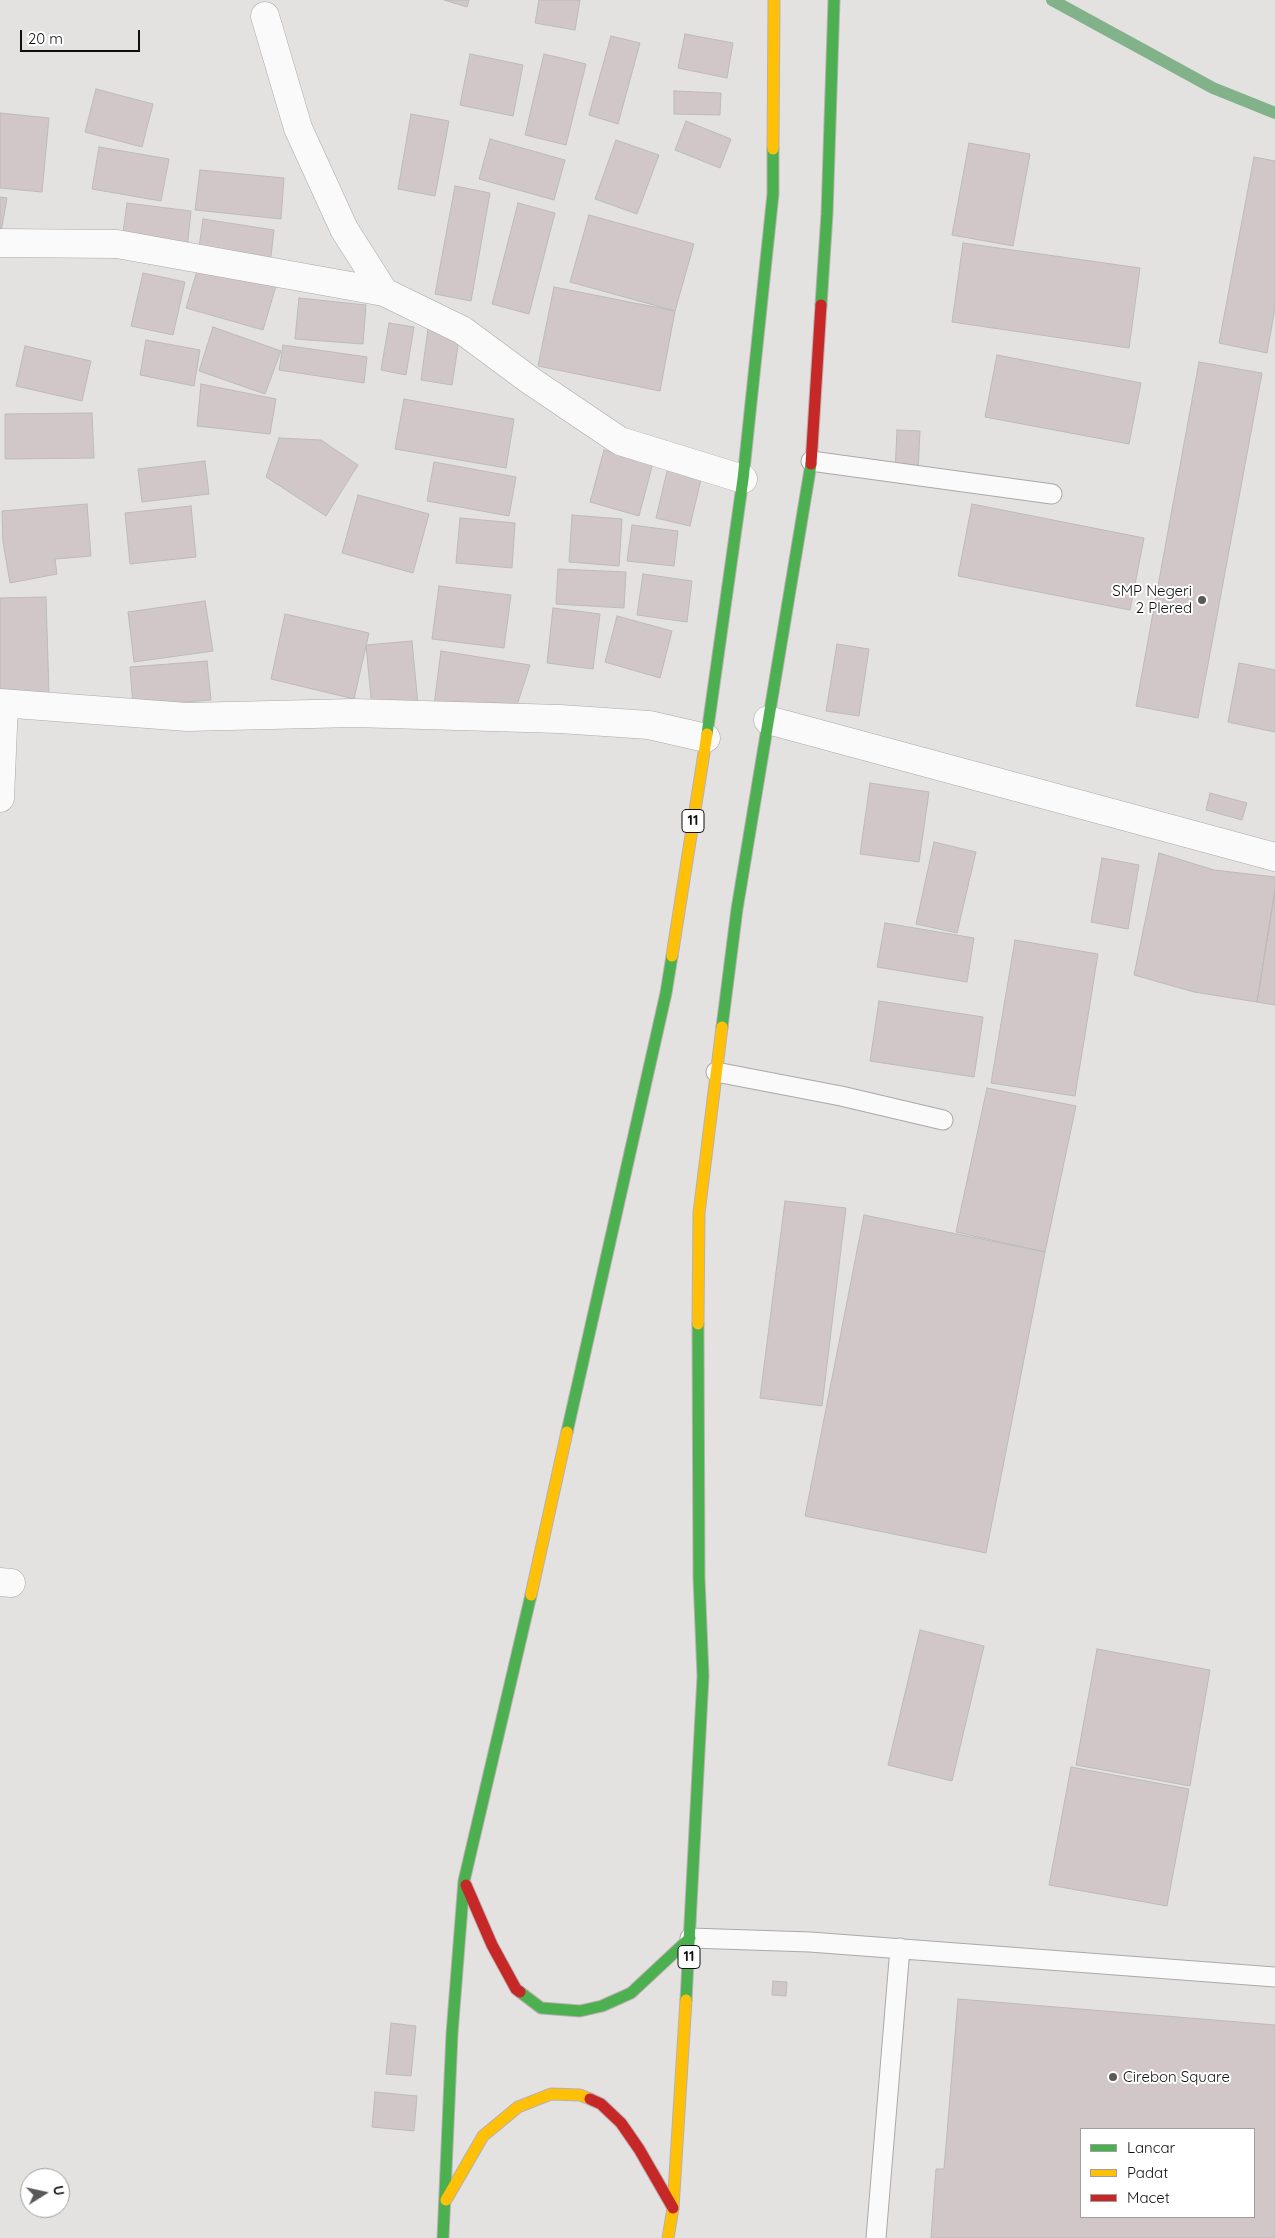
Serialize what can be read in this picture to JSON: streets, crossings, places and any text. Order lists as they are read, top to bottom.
{
  "streets": {
    "highway": ["11"]
  },
  "places": ["SMP Negeri 2 Plered", "Cirebon Square"],
  "legend": ["Lancar", "Padat", "Macet"],
  "scale_bar": "20 m",
  "north": "right"
}
